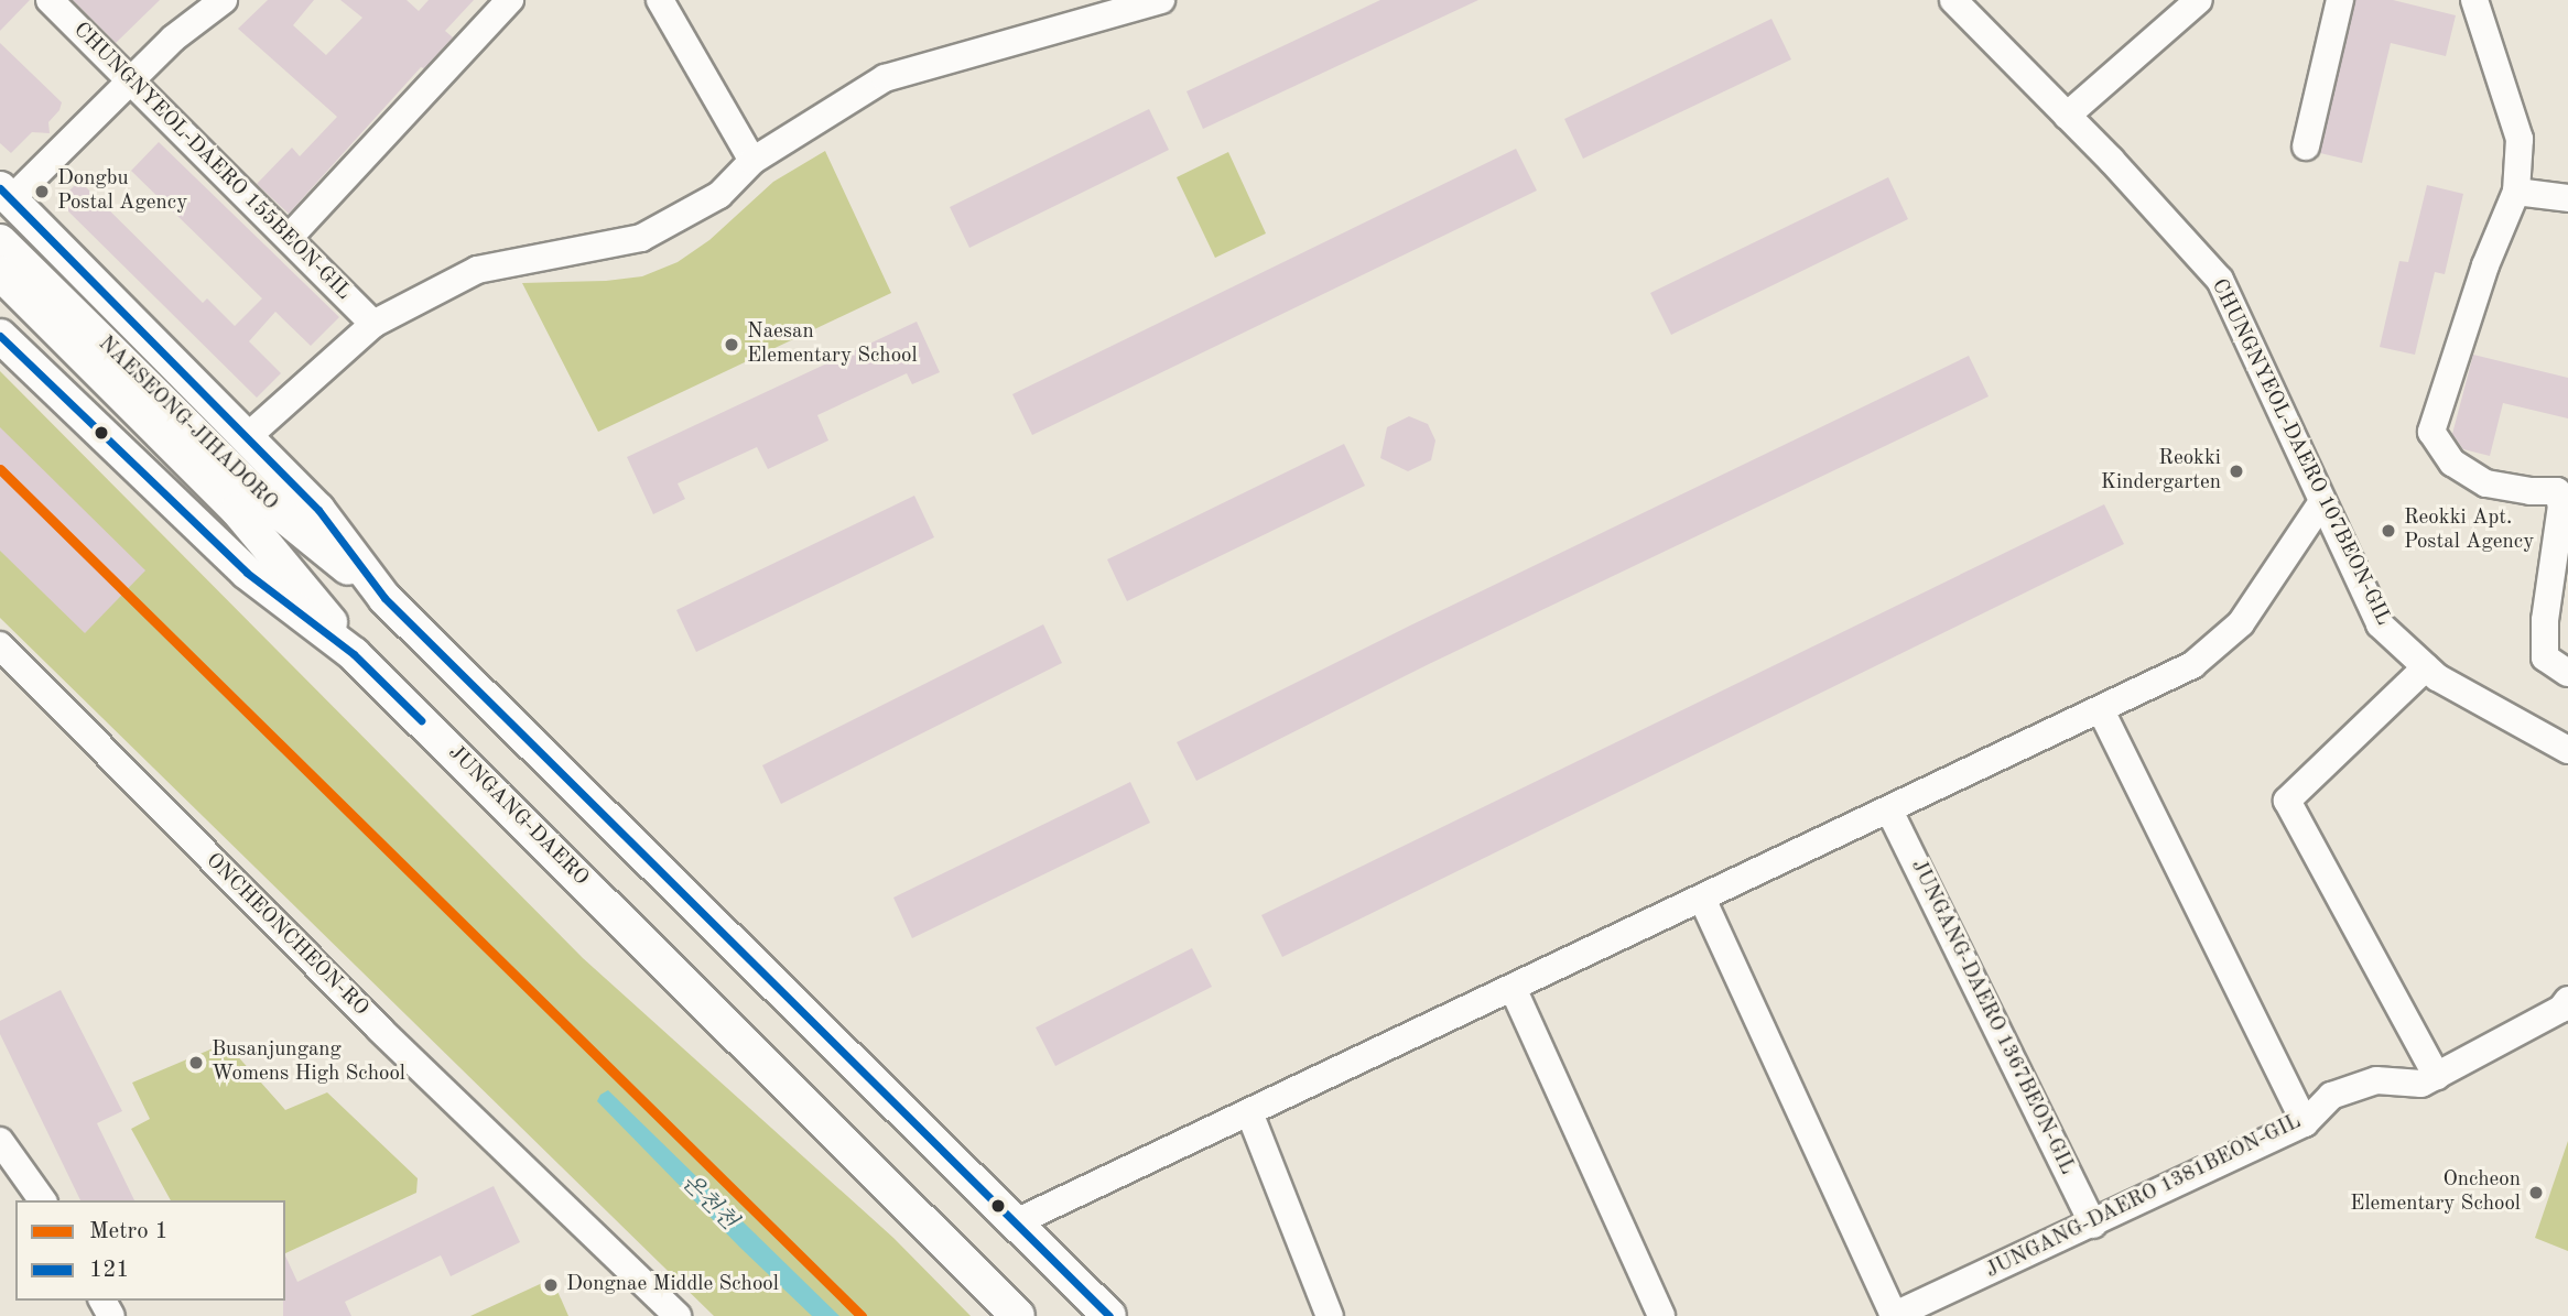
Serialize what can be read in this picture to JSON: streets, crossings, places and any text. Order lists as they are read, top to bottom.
{
  "streets": {
    "main road": ["NAESEONG-JIHADORO", "JUNGANG-DAERO"],
    "street": [
      "CHUNGNYEOL-DAERO 155BEON-GIL",
      "CHUNGNYEOL-DAERO 107BEON-GIL",
      "ONCHEONCHEON-RO",
      "JUNGANG-DAERO 1367BEON-GIL",
      "JUNGANG-DAERO 1381BEON-GIL"
    ]
  },
  "crossings": [
    ["NAESEONG-JIHADORO", "JUNGANG-DAERO"],
    ["JUNGANG-DAERO 1367BEON-GIL", "JUNGANG-DAERO 1381BEON-GIL"]
  ],
  "water": ["온천천"],
  "places": [
    "Dongbu Postal Agency",
    "Naesan Elementary School",
    "Reokki Kindergarten",
    "Reokki Apt. Postal Agency",
    "Busanjungang Womens High School",
    "Oncheon Elementary School",
    "Dongnae Middle School"
  ],
  "lines": ["transit line 121", "metro line 1"],
  "legend": ["Metro 1", "121"]
}
